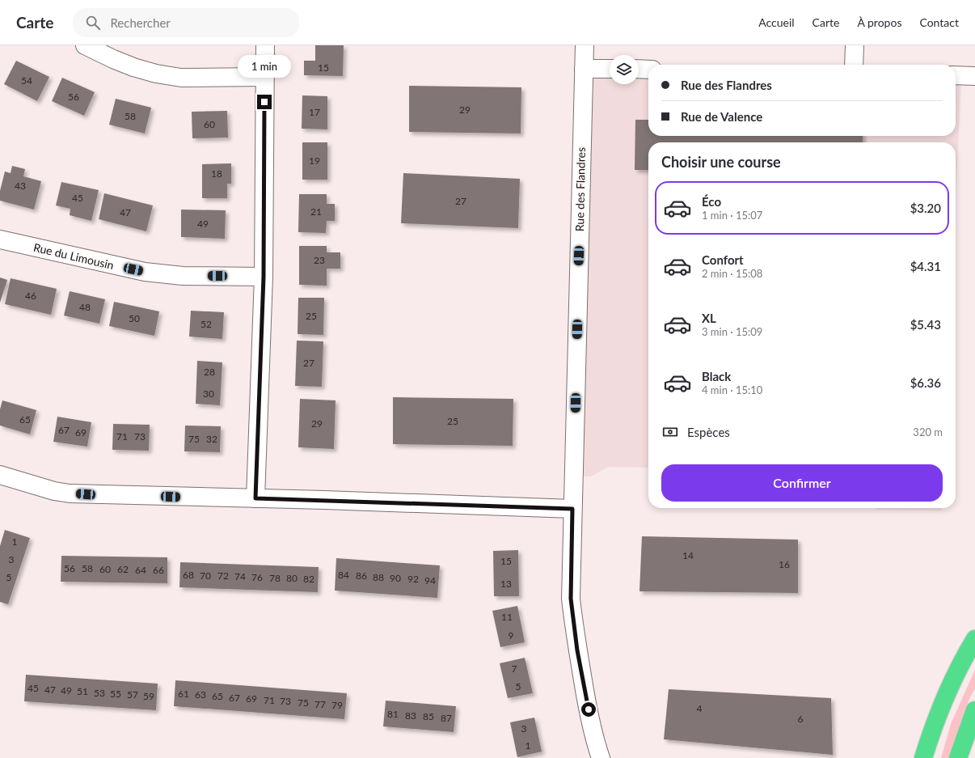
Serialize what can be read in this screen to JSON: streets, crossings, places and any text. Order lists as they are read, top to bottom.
{
  "streets": {
    "street": ["Rue des Flandres", "Rue du Limousin"]
  },
  "house_numbers": [
    "15",
    "54",
    "56",
    "29",
    "17",
    "58",
    "60",
    "19",
    "18",
    "43",
    "45",
    "27",
    "21",
    "47",
    "49",
    "23",
    "46",
    "48",
    "25",
    "50",
    "52",
    "27",
    "28",
    "30",
    "65",
    "25",
    "29",
    "67",
    "69",
    "71",
    "73",
    "75",
    "32",
    "1",
    "14",
    "3",
    "15",
    "16",
    "56",
    "58",
    "60",
    "62",
    "64",
    "66",
    "68",
    "84",
    "70",
    "72",
    "86",
    "74",
    "5",
    "76",
    "88",
    "78",
    "80",
    "90",
    "82",
    "92",
    "94",
    "13",
    "11",
    "9",
    "7",
    "5",
    "45",
    "47",
    "49",
    "51",
    "53",
    "55",
    "61",
    "57",
    "63",
    "59",
    "65",
    "67",
    "69",
    "71",
    "73",
    "75",
    "77",
    "79",
    "4",
    "81",
    "83",
    "85",
    "87",
    "6",
    "3",
    "1"
  ],
  "page": {
    "header": "Carte",
    "search": "Rechercher",
    "nav": [
      "Accueil",
      "Carte",
      "À propos",
      "Contact"
    ],
    "bubble": "1 min",
    "banner": ["Rue des Flandres", "Rue de Valence"],
    "heading": "Choisir une course",
    "list": [
      {
        "name": "Éco",
        "note": "1 min · 15:07",
        "value": "$3.20"
      },
      {
        "name": "Confort",
        "note": "2 min · 15:08",
        "value": "$4.31"
      },
      {
        "name": "XL",
        "note": "3 min · 15:09",
        "value": "$5.43"
      },
      {
        "name": "Black",
        "note": "4 min · 15:10",
        "value": "$6.36"
      }
    ],
    "pay": ["Espèces", "320 m"],
    "buttons": "Confirmer"
  }
}
